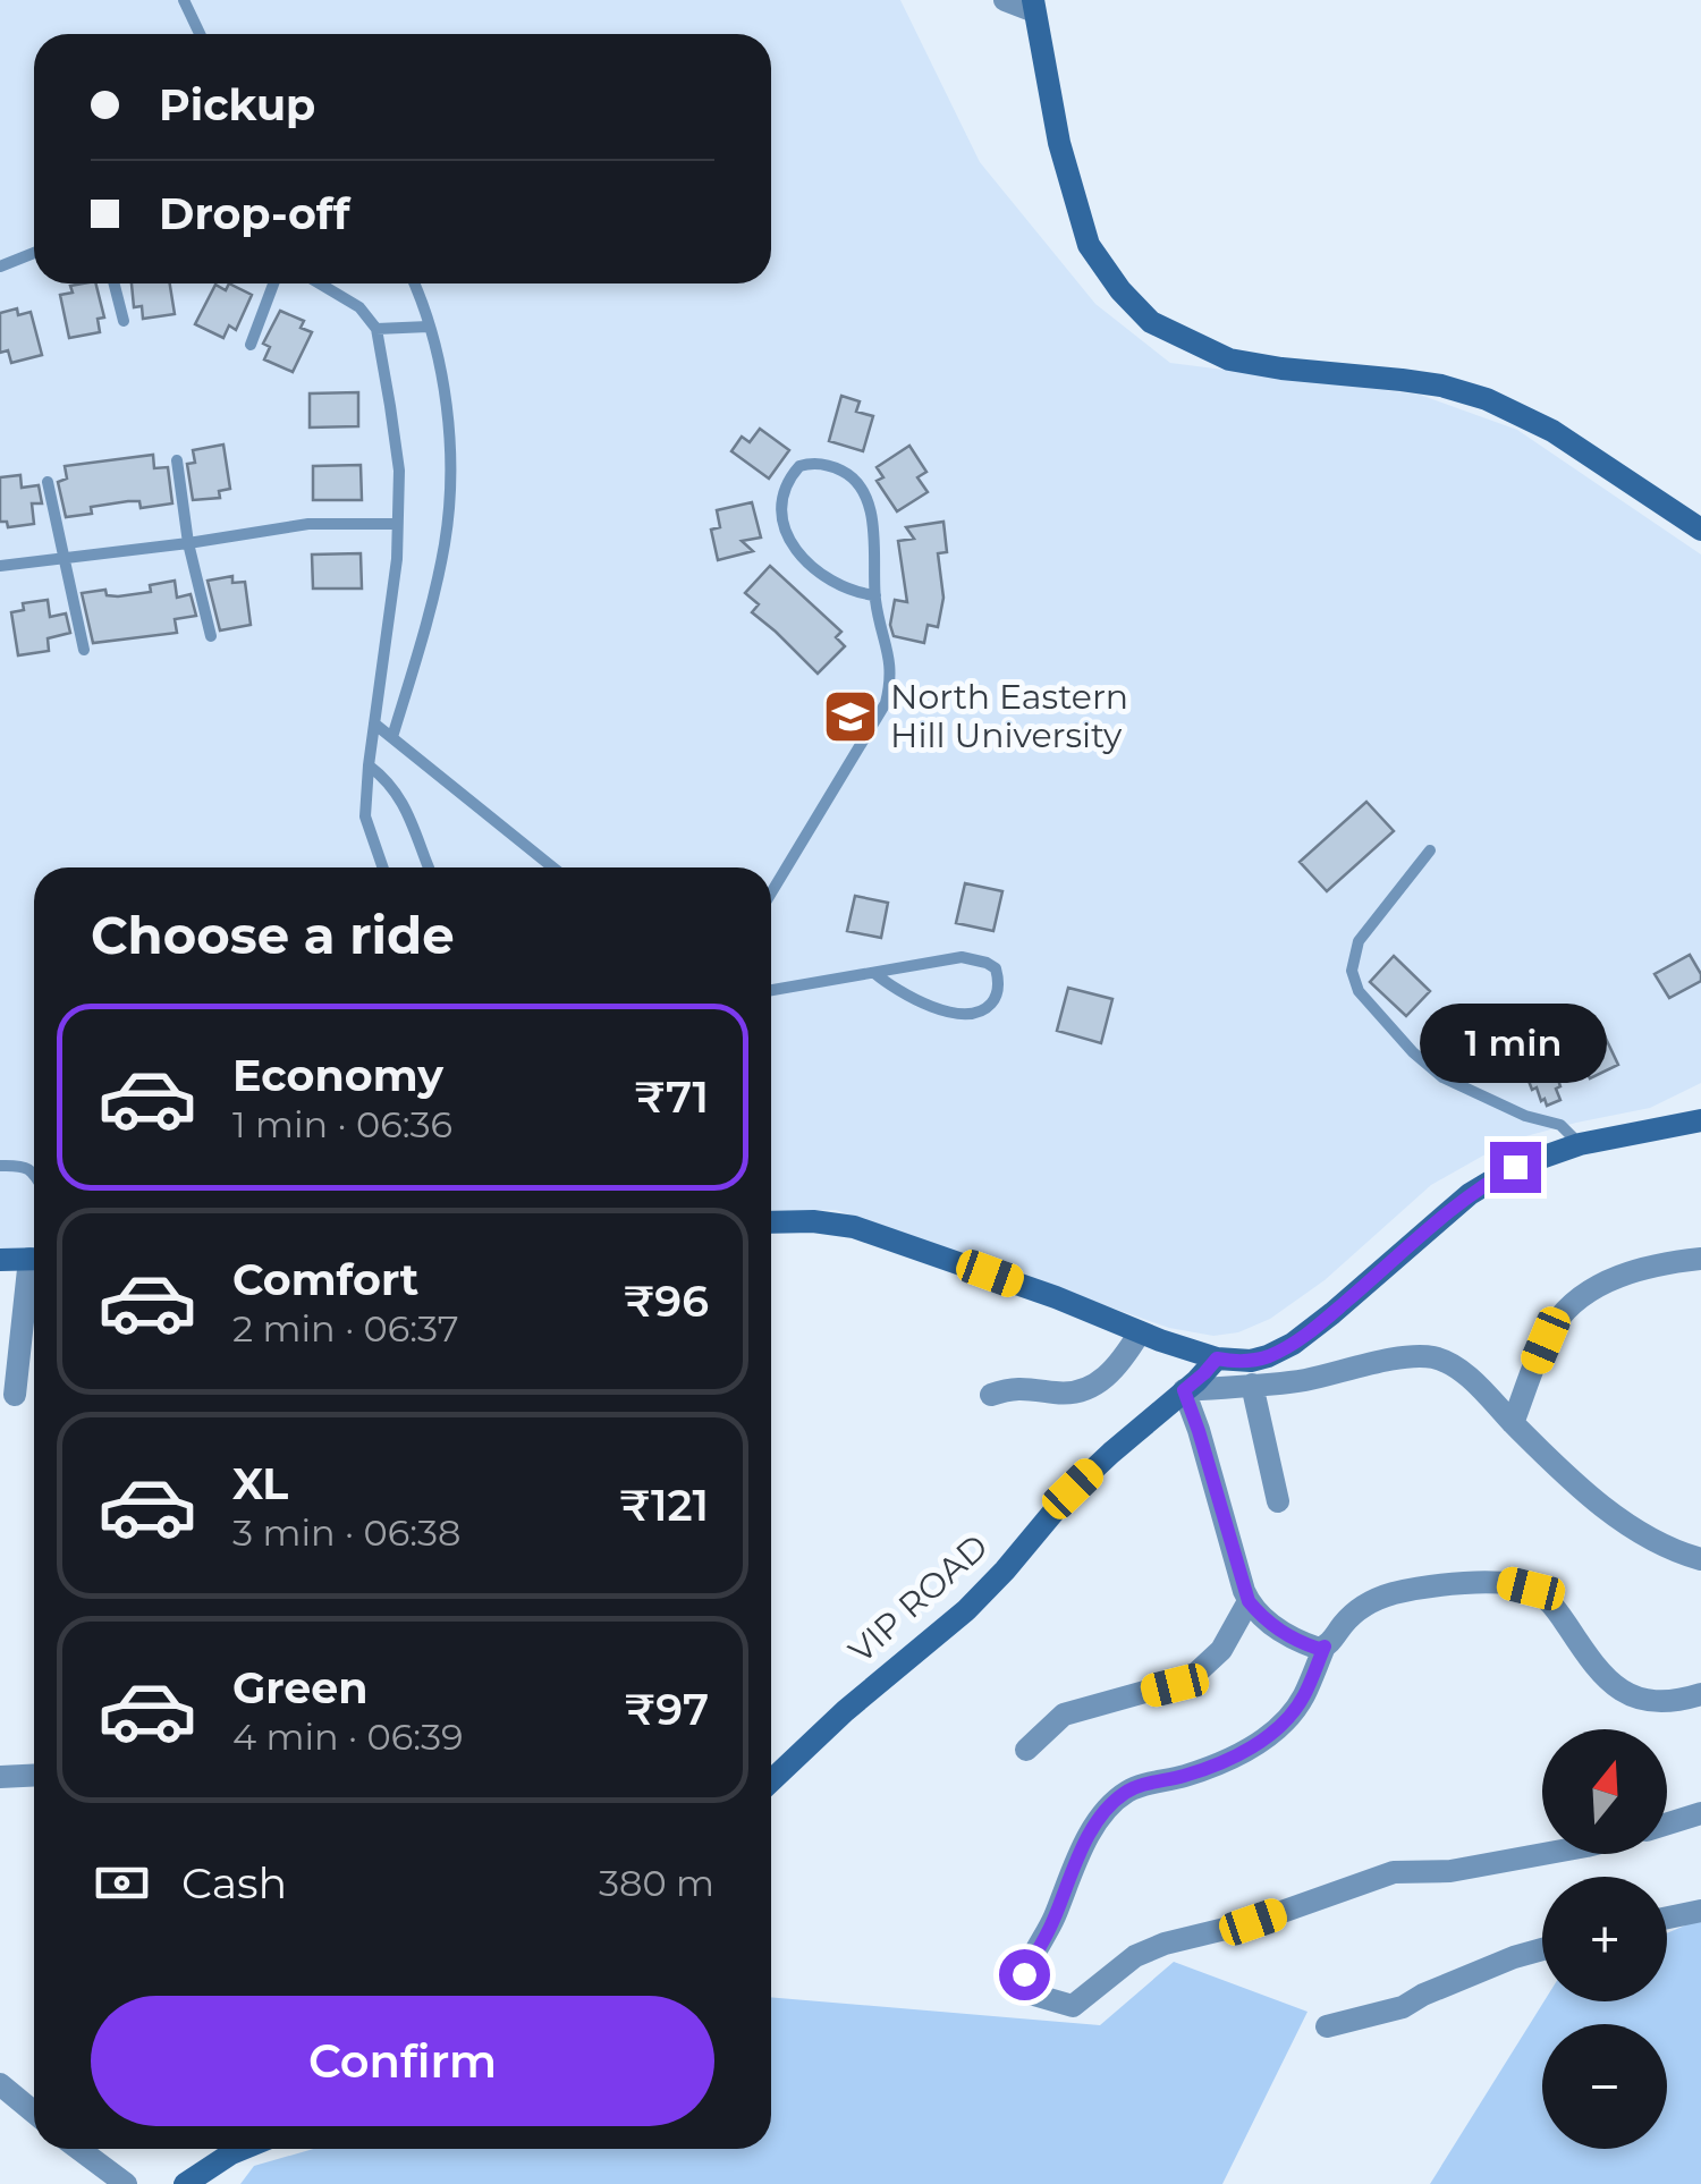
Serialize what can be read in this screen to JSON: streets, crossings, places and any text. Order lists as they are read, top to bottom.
{
  "streets": {
    "street": ["VIP ROAD"]
  },
  "places": {
    "school or university": ["North Eastern Hill University"]
  },
  "north": "top",
  "page": {
    "banner": ["Pickup", "Drop-off"],
    "heading": "Choose a ride",
    "bubble": "1 min",
    "list": [
      {
        "name": "Economy",
        "note": "1 min · 06:36",
        "value": "₹71"
      },
      {
        "name": "Comfort",
        "note": "2 min · 06:37",
        "value": "₹96"
      },
      {
        "name": "XL",
        "note": "3 min · 06:38",
        "value": "₹121"
      },
      {
        "name": "Green",
        "note": "4 min · 06:39",
        "value": "₹97"
      }
    ],
    "map_buttons": ["+", "−"],
    "pay": ["Cash", "380 m"],
    "buttons": "Confirm"
  }
}
